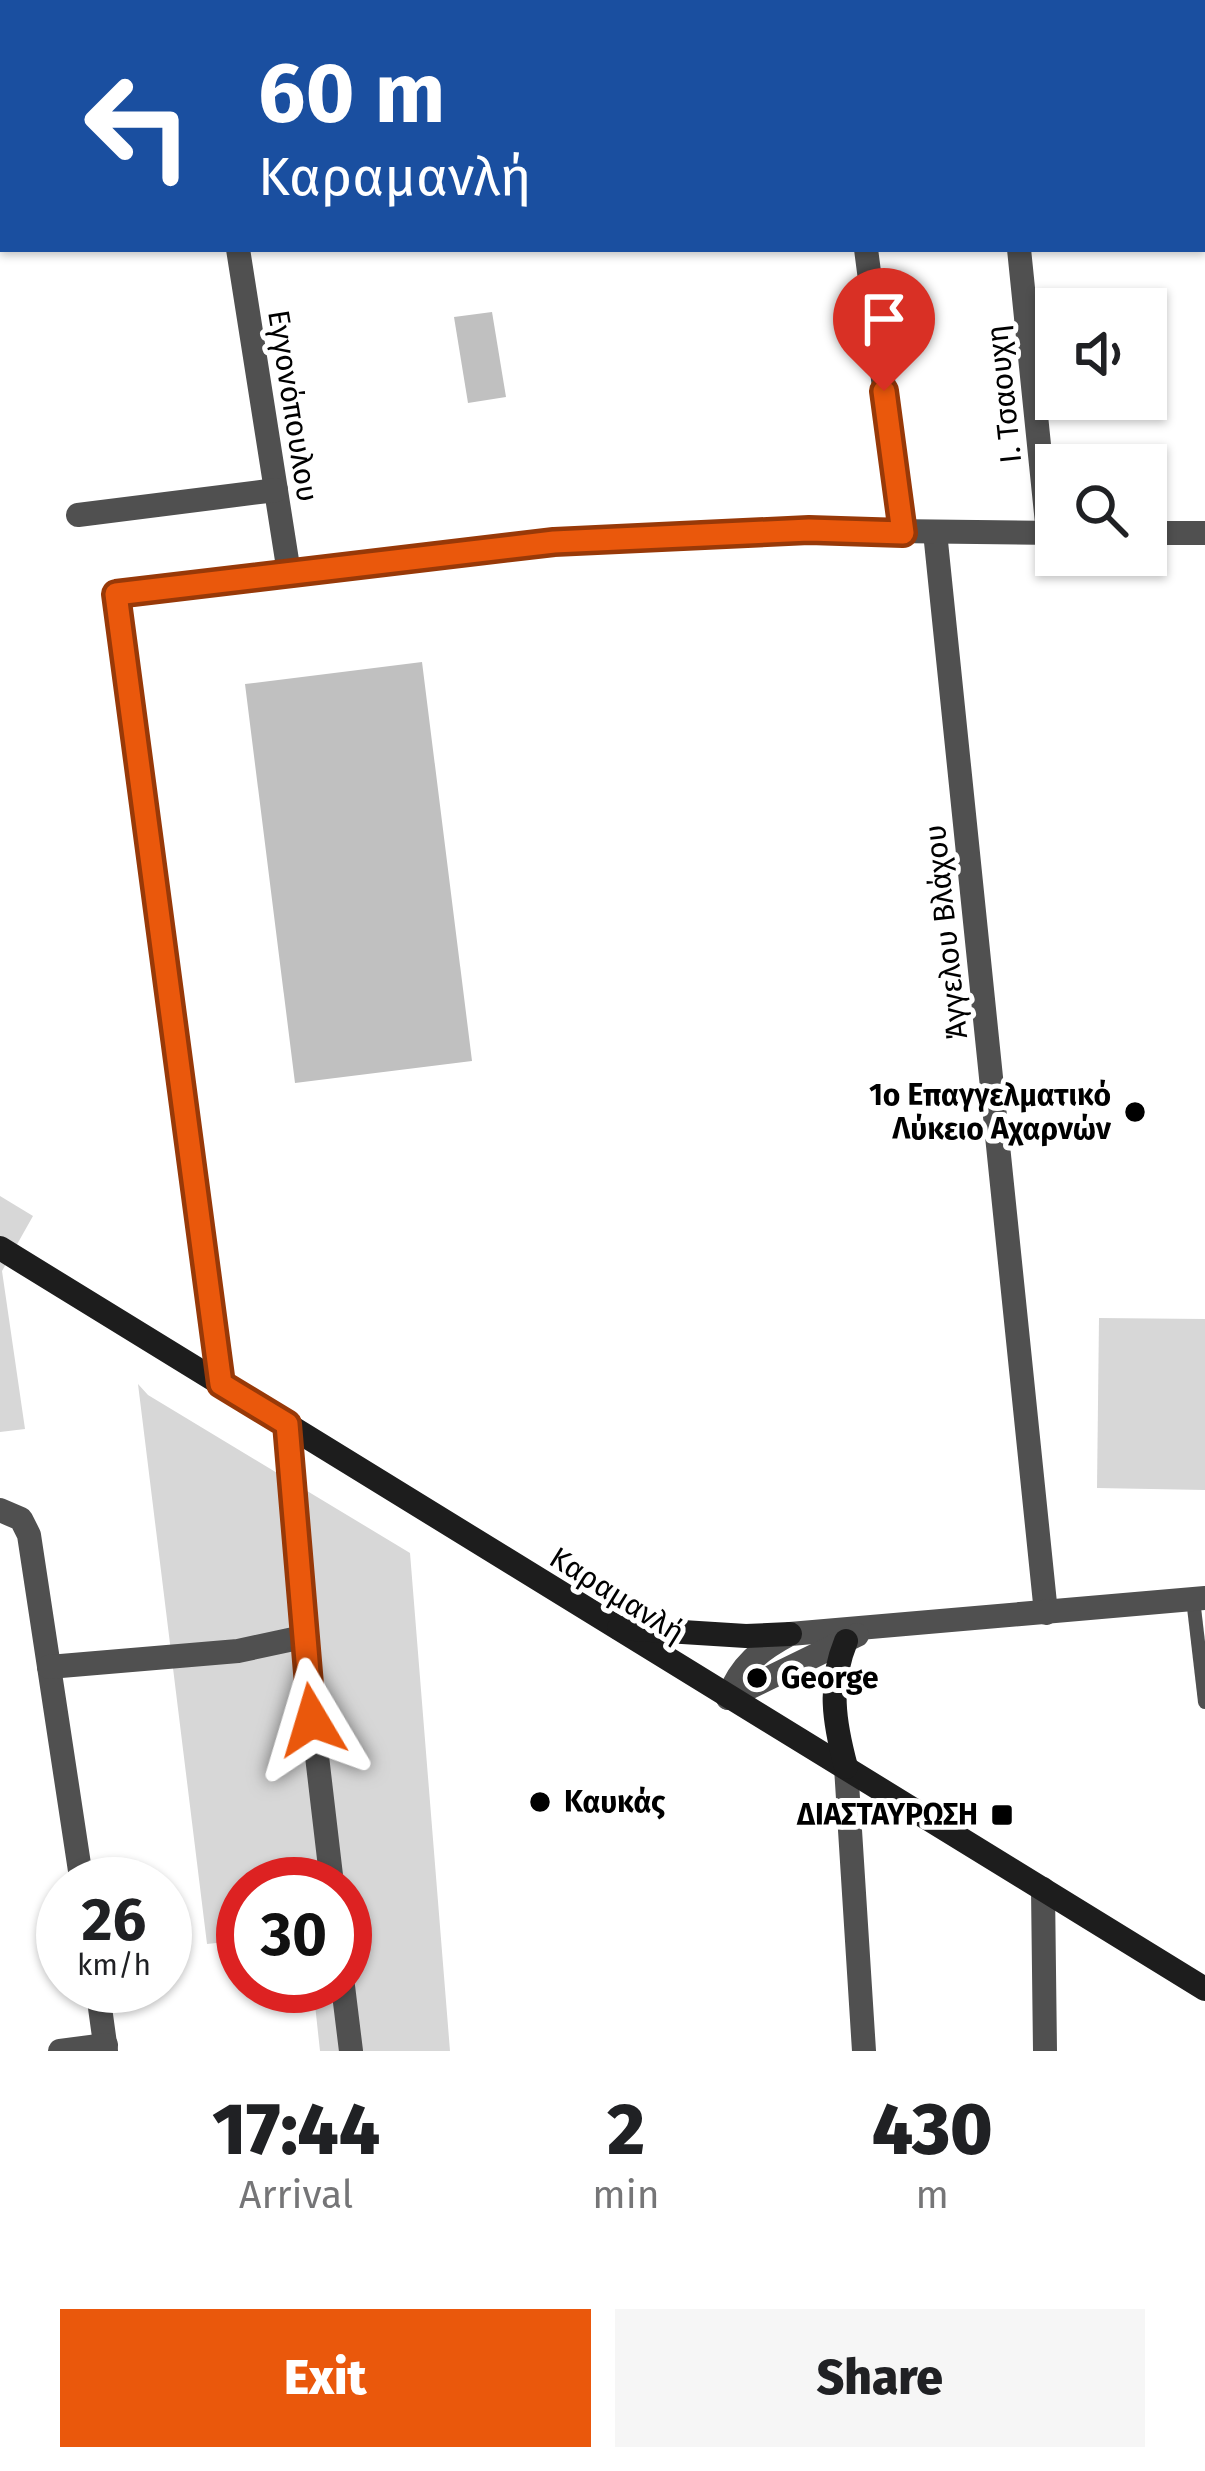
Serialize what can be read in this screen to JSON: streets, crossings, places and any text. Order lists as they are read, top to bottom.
{
  "streets": {
    "main road": ["Καραμανλή"],
    "street": ["Ι. Τσαουχη", "Εγγονόπουλου", "Άγγελου Βλάχου"]
  },
  "places": {
    "other": ["1ο Επαγγελματικό Λύκειο Αχαρνών", "George", "Καυκάς"],
    "transit": ["ΔΙΑΣΤΑΥΡΩΣΗ"]
  },
  "page": {
    "turn": ["60 m", "Καραμανλή"],
    "speed": "26 km/h",
    "limit": "30",
    "eta": [
      "17:44",
      "Arrival",
      "2",
      "min",
      "430",
      "m"
    ],
    "buttons": ["Exit", "Share"]
  }
}
